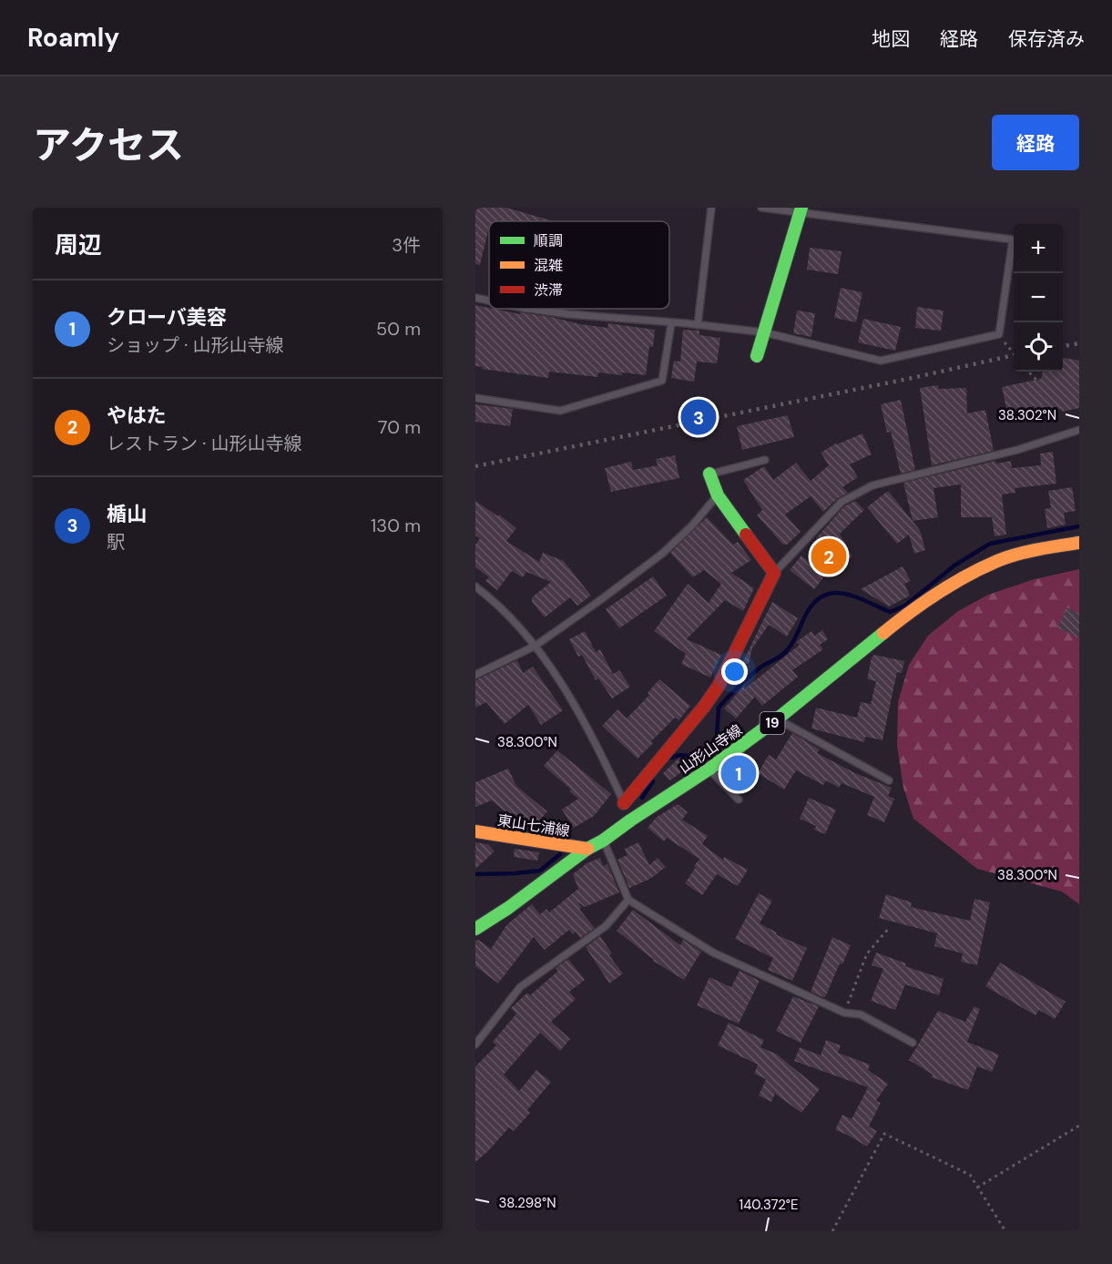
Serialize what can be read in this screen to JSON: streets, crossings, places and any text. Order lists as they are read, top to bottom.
{
  "streets": {
    "main road": ["19", "山形山寺線", "東山七浦線"]
  },
  "crossings": [
    ["山形山寺線", "東山七浦線"]
  ],
  "legend": ["順調", "混雑", "渋滞"],
  "page": {
    "header": "Roamly",
    "nav": ["地図", "経路", "保存済み"],
    "title": "アクセス",
    "buttons": "経路",
    "heading": ["周辺", "3件"],
    "map_buttons": ["+", "−"],
    "list": [
      {
        "mark": "1",
        "name": "クローバ美容",
        "note": "ショップ · 山形山寺線",
        "value": "50 m"
      },
      {
        "mark": "2",
        "name": "やはた",
        "note": "レストラン · 山形山寺線",
        "value": "70 m"
      },
      {
        "mark": "3",
        "name": "楯山",
        "note": "駅",
        "value": "130 m"
      }
    ],
    "pins": ["3", "2", "1"]
  },
  "coordinates": [
    "38.302°N",
    "38.300°N",
    "38.298°N",
    "140.372°E"
  ]
}
